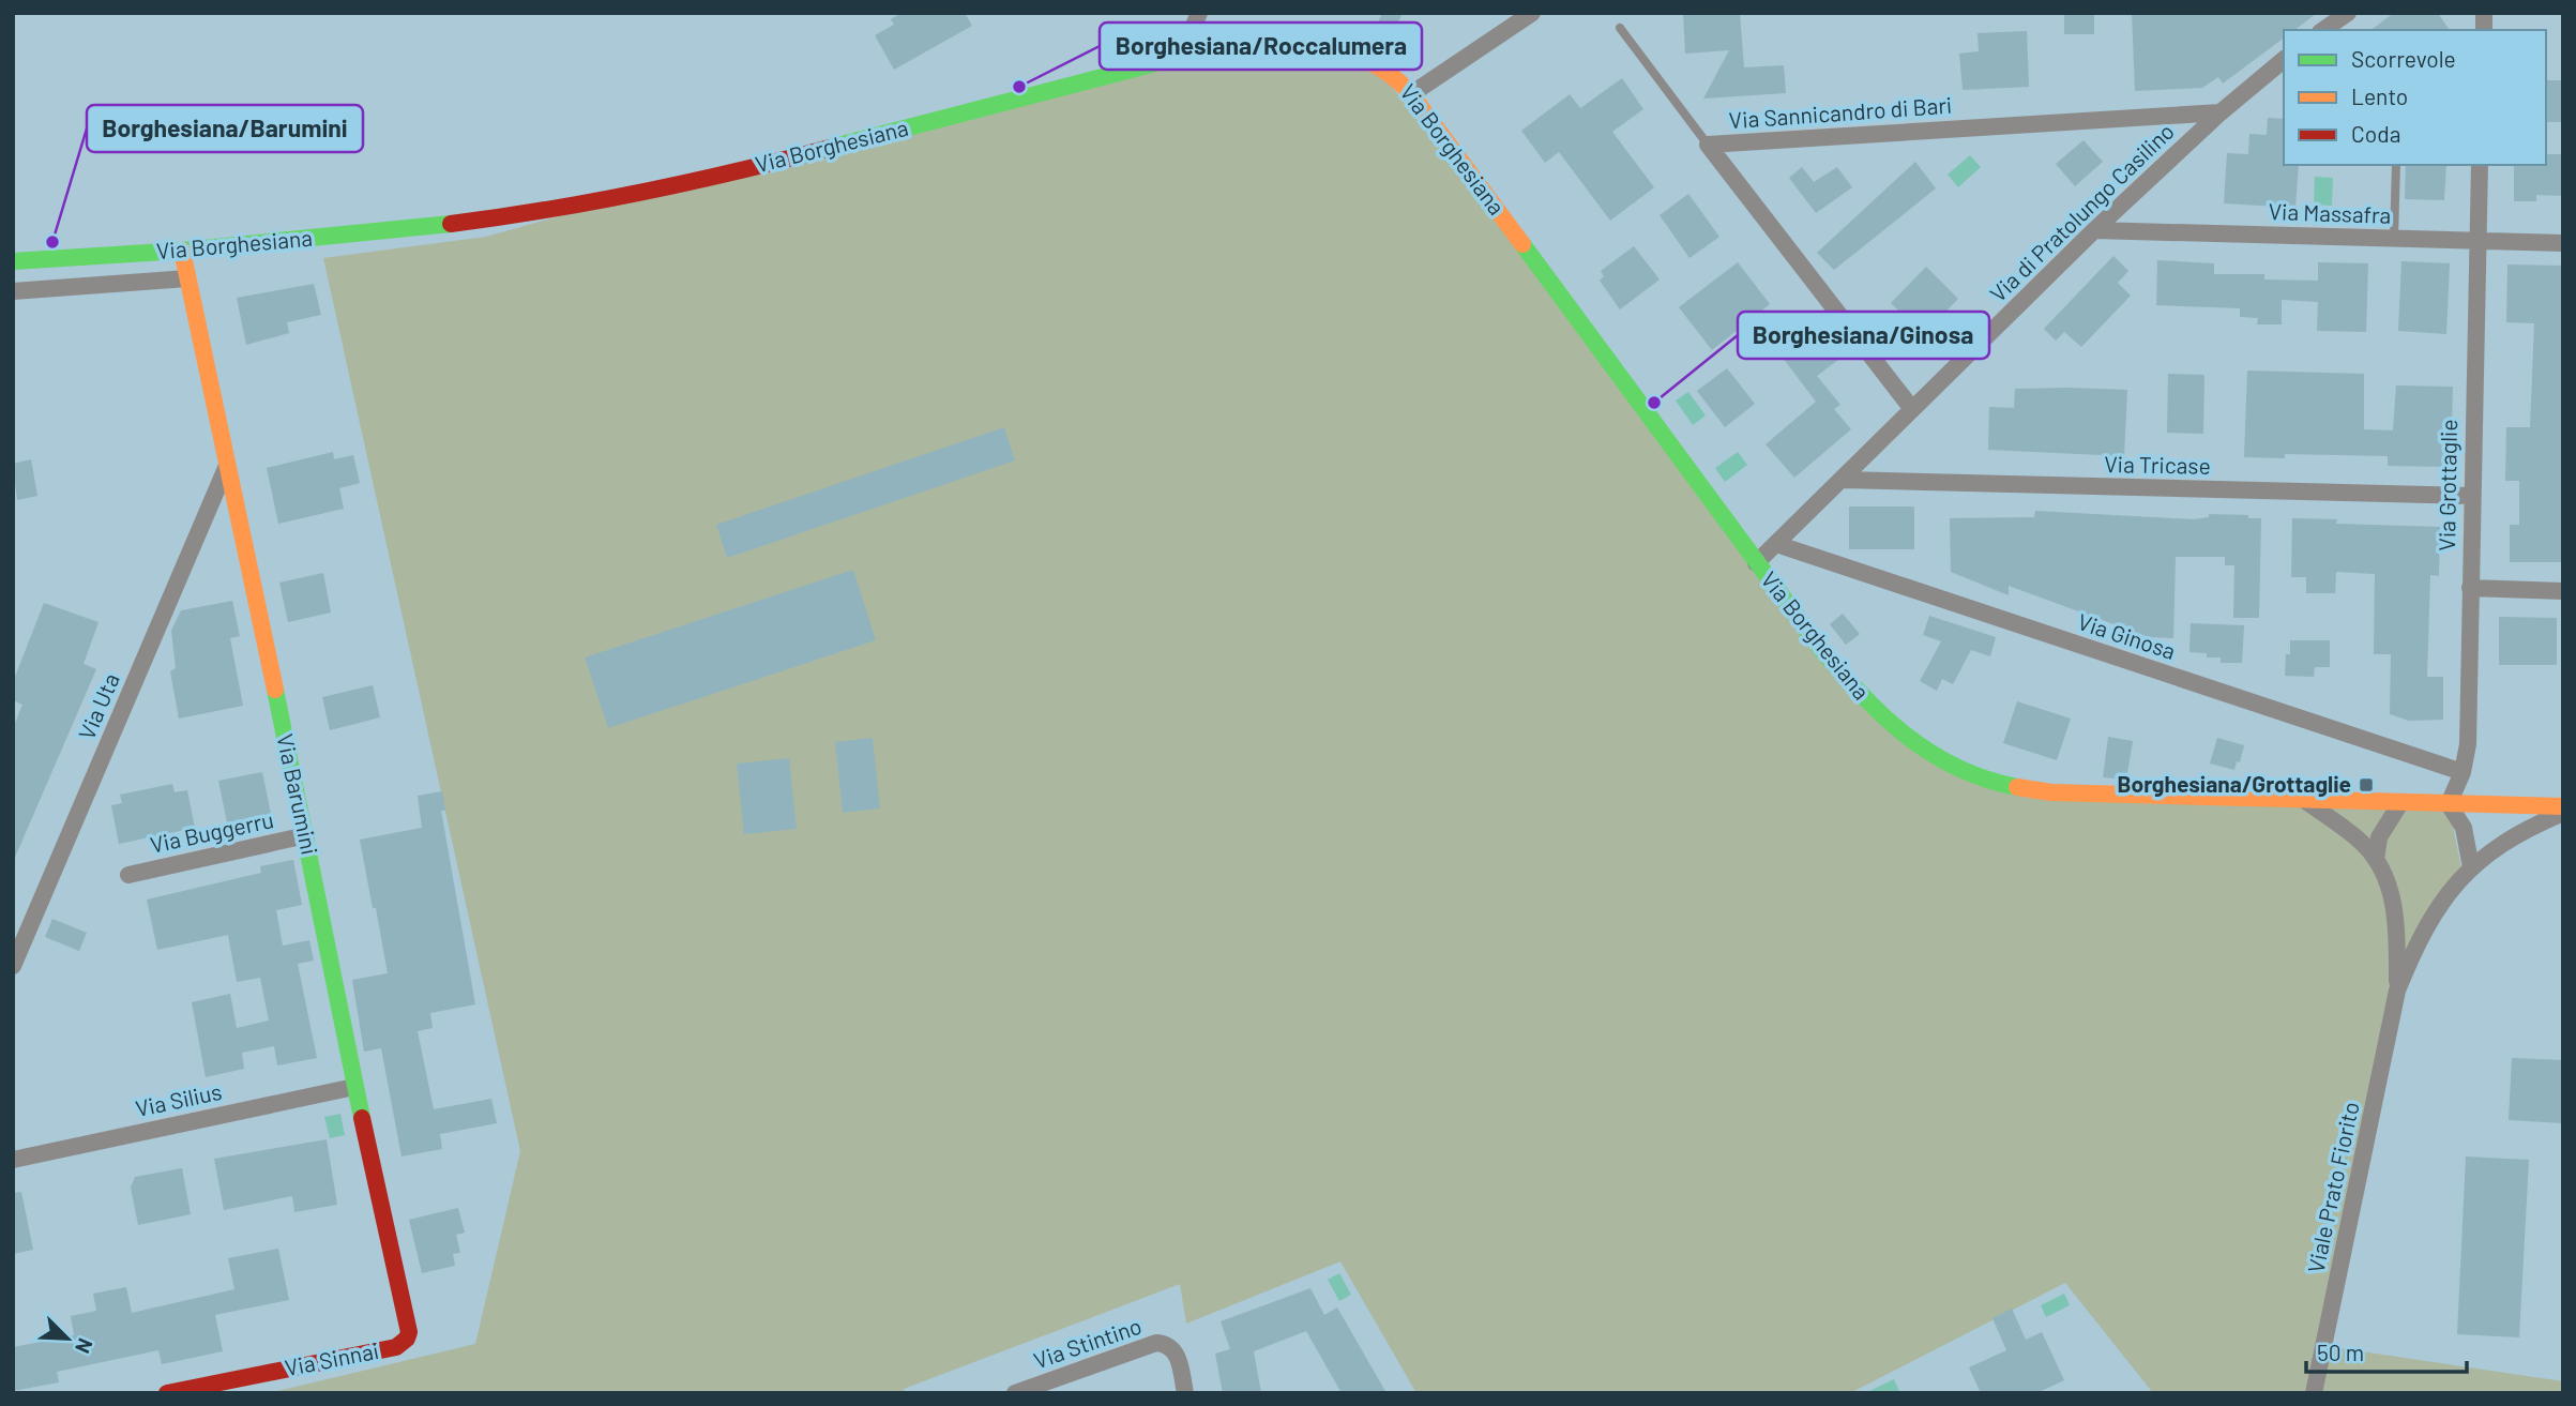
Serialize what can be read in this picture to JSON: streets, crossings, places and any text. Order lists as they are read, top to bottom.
{
  "streets": {
    "street": [
      "Via Sannicandro di Bari",
      "Via Borghesiana",
      "Via di Pratolungo Casilino",
      "Via Massafra",
      "Via Tricase",
      "Via Grottaglie",
      "Via Ginosa",
      "Via Uta",
      "Via Barumini",
      "Via Buggerru",
      "Via Silius",
      "Viale Prato Fiorito",
      "Via Stintino",
      "Via Sinnai"
    ]
  },
  "crossings": [
    ["Via Sannicandro di Bari", "Via di Pratolungo Casilino"],
    ["Via Borghesiana", "Via di Pratolungo Casilino"],
    ["Via Borghesiana", "Via Grottaglie"],
    ["Via Borghesiana", "Via Barumini"],
    ["Via Borghesiana", "Viale Prato Fiorito"],
    ["Via di Pratolungo Casilino", "Via Massafra"],
    ["Via di Pratolungo Casilino", "Via Tricase"],
    ["Via di Pratolungo Casilino", "Via Ginosa"],
    ["Via Massafra", "Via Grottaglie"],
    ["Via Tricase", "Via Grottaglie"],
    ["Via Grottaglie", "Via Ginosa"],
    ["Via Uta", "Via Barumini"],
    ["Via Barumini", "Via Buggerru"],
    ["Via Barumini", "Via Silius"],
    ["Via Barumini", "Via Sinnai"]
  ],
  "places": {
    "other": ["Borghesiana/Roccalumera", "Borghesiana/Barumini", "Borghesiana/Ginosa"],
    "transit": ["Borghesiana/Grottaglie"]
  },
  "legend": ["Scorrevole", "Lento", "Coda"],
  "scale_bar": "50 m",
  "north": "bottom right"
}
